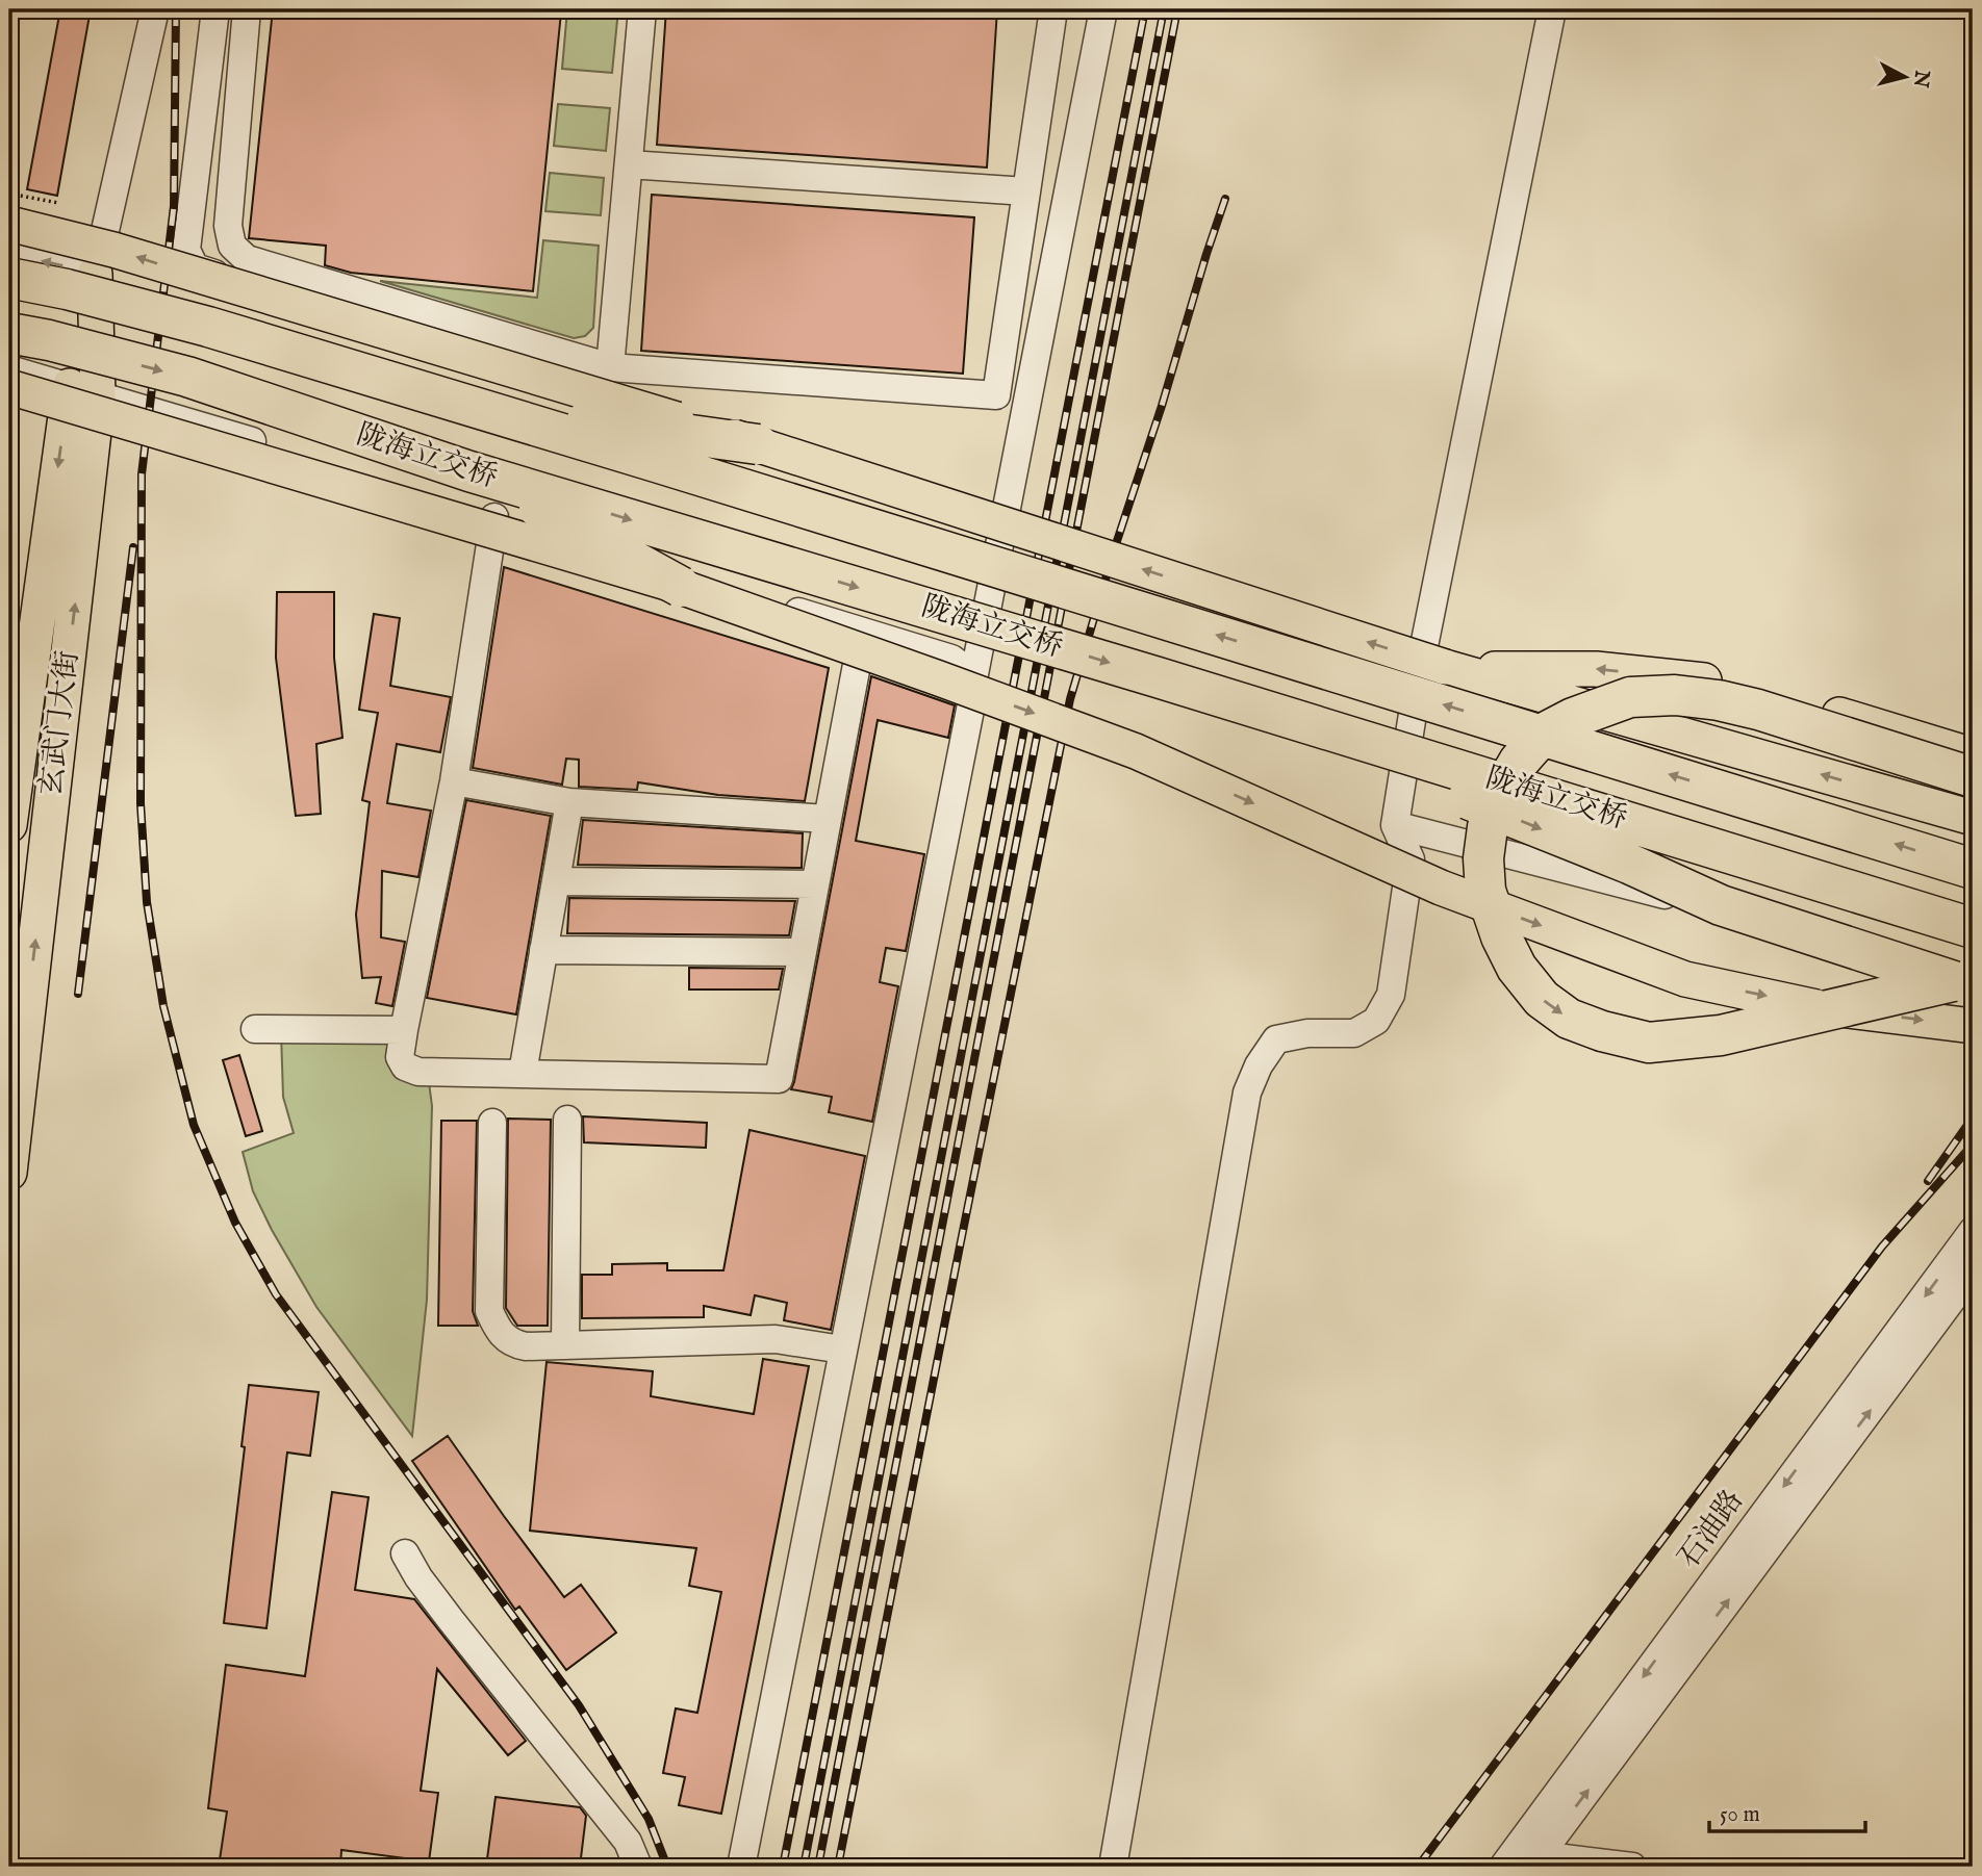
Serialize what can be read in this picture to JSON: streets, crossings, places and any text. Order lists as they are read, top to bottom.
{
  "streets": {
    "highway": ["陇海立交桥"],
    "main road": ["玄武门大街"],
    "street": ["石油路"]
  },
  "scale_bar": "50 m",
  "north": "right"
}
